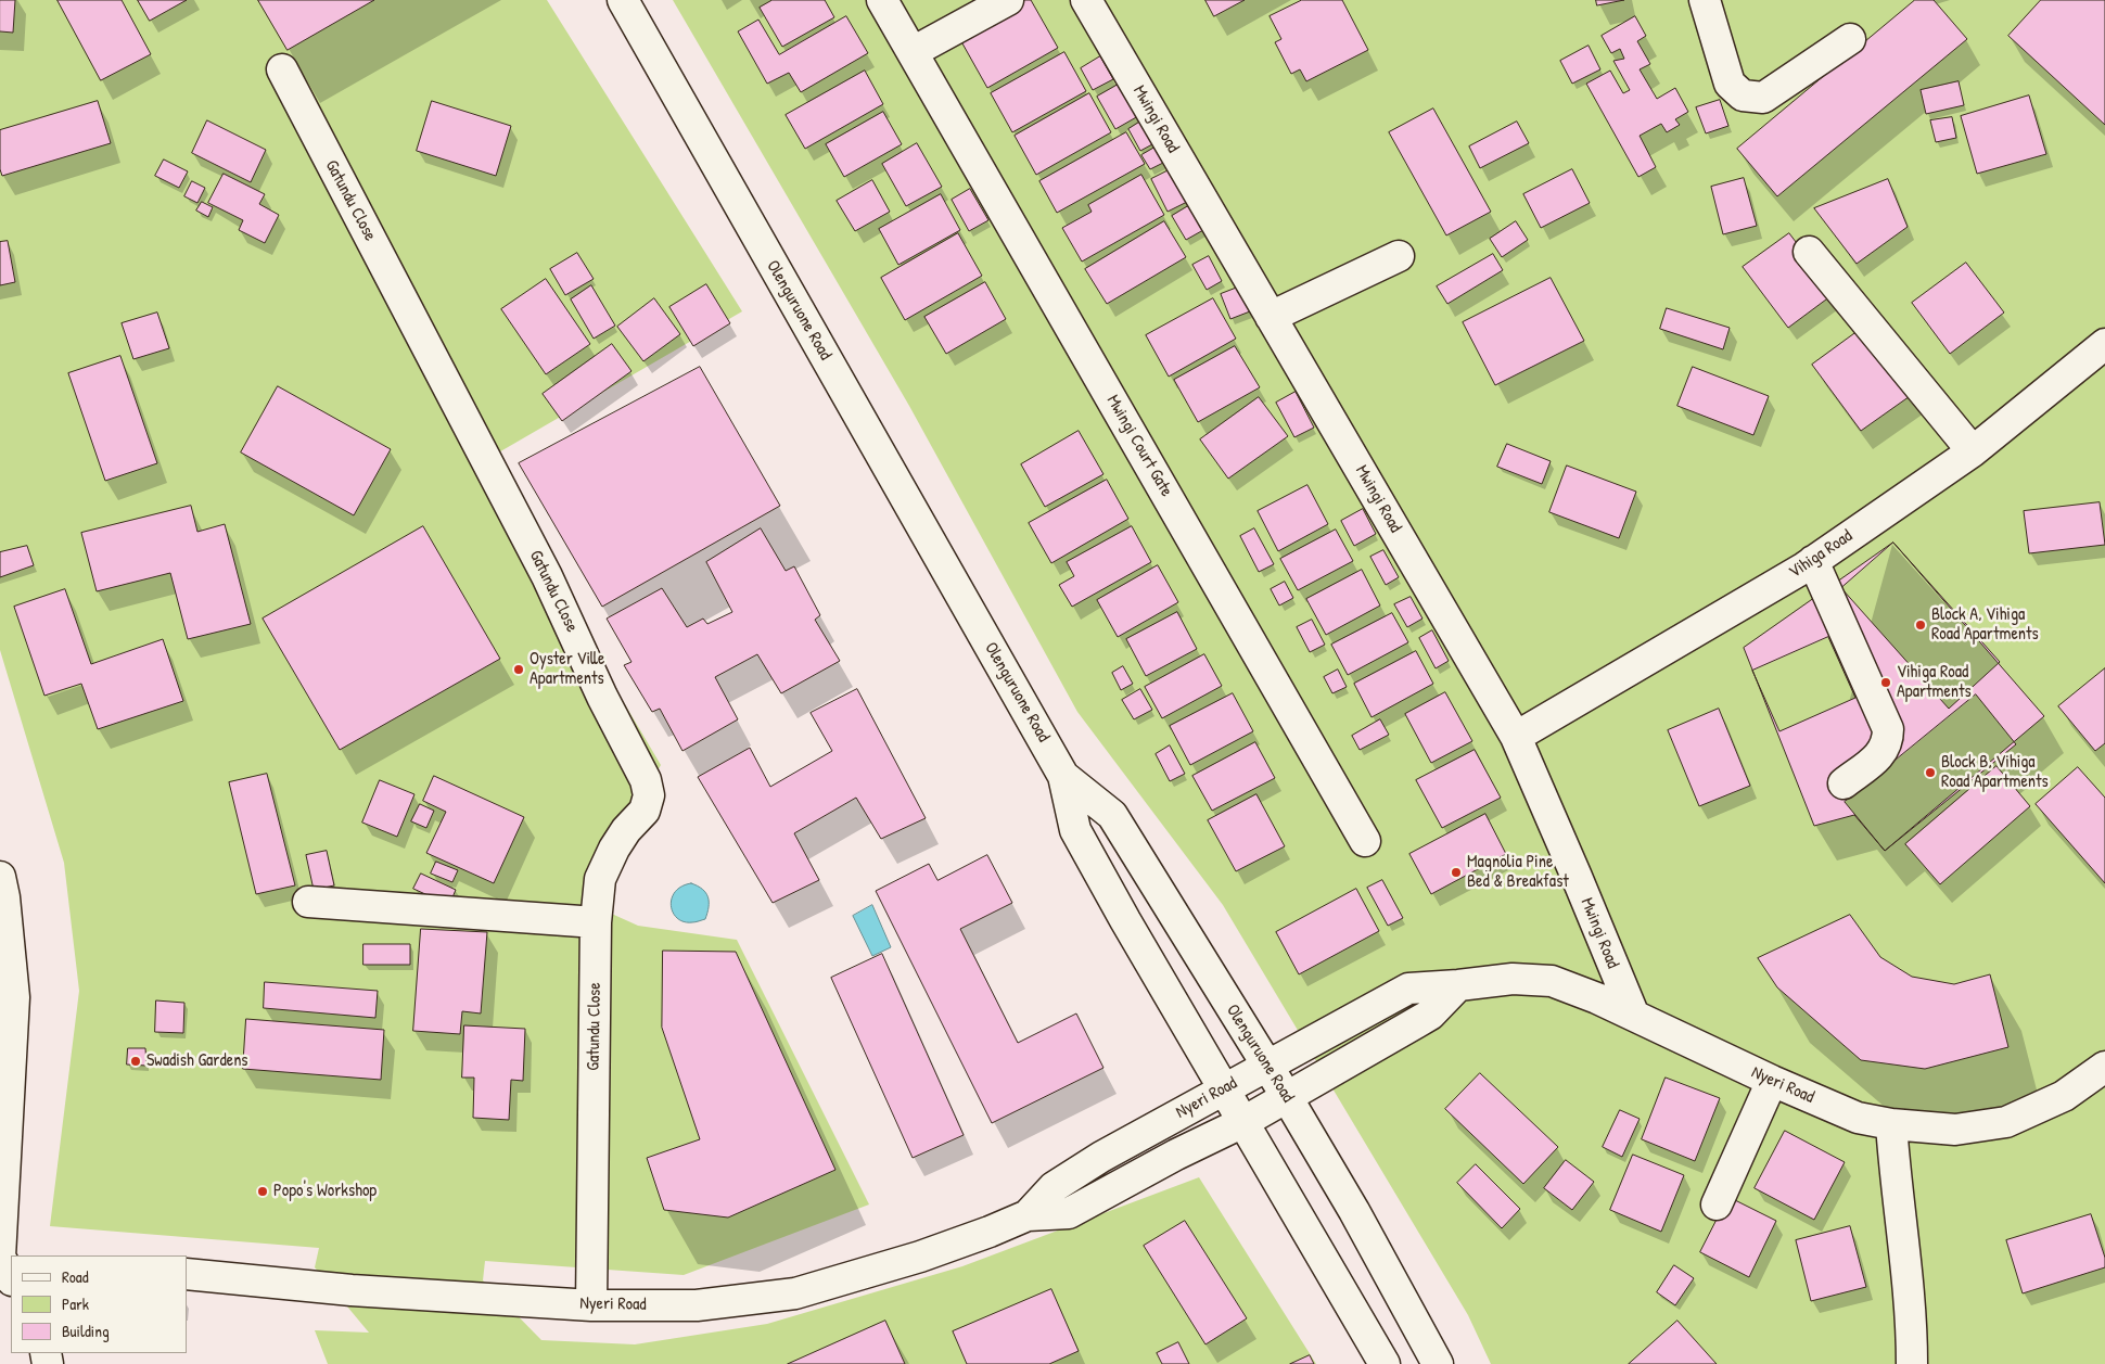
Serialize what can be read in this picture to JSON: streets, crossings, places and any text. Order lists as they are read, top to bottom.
{
  "streets": {
    "street": [
      "Mwingi Road",
      "Gatundu Close",
      "Olenguruone Road",
      "Mwingi Court Gate",
      "Vihiga Road",
      "Nyeri Road"
    ]
  },
  "crossings": [
    ["Mwingi Road", "Vihiga Road"],
    ["Mwingi Road", "Nyeri Road"],
    ["Gatundu Close", "Nyeri Road"],
    ["Olenguruone Road", "Nyeri Road"]
  ],
  "places": [
    "Block A, Vihiga Road Apartments",
    "Oyster Ville Apartments",
    "Vihiga Road Apartments",
    "Block B, Vihiga Road Apartments",
    "Magnolia Pine Bed & Breakfast",
    "Swadish Gardens",
    "Popo's Workshop"
  ],
  "legend": ["Road", "Park", "Building"]
}
